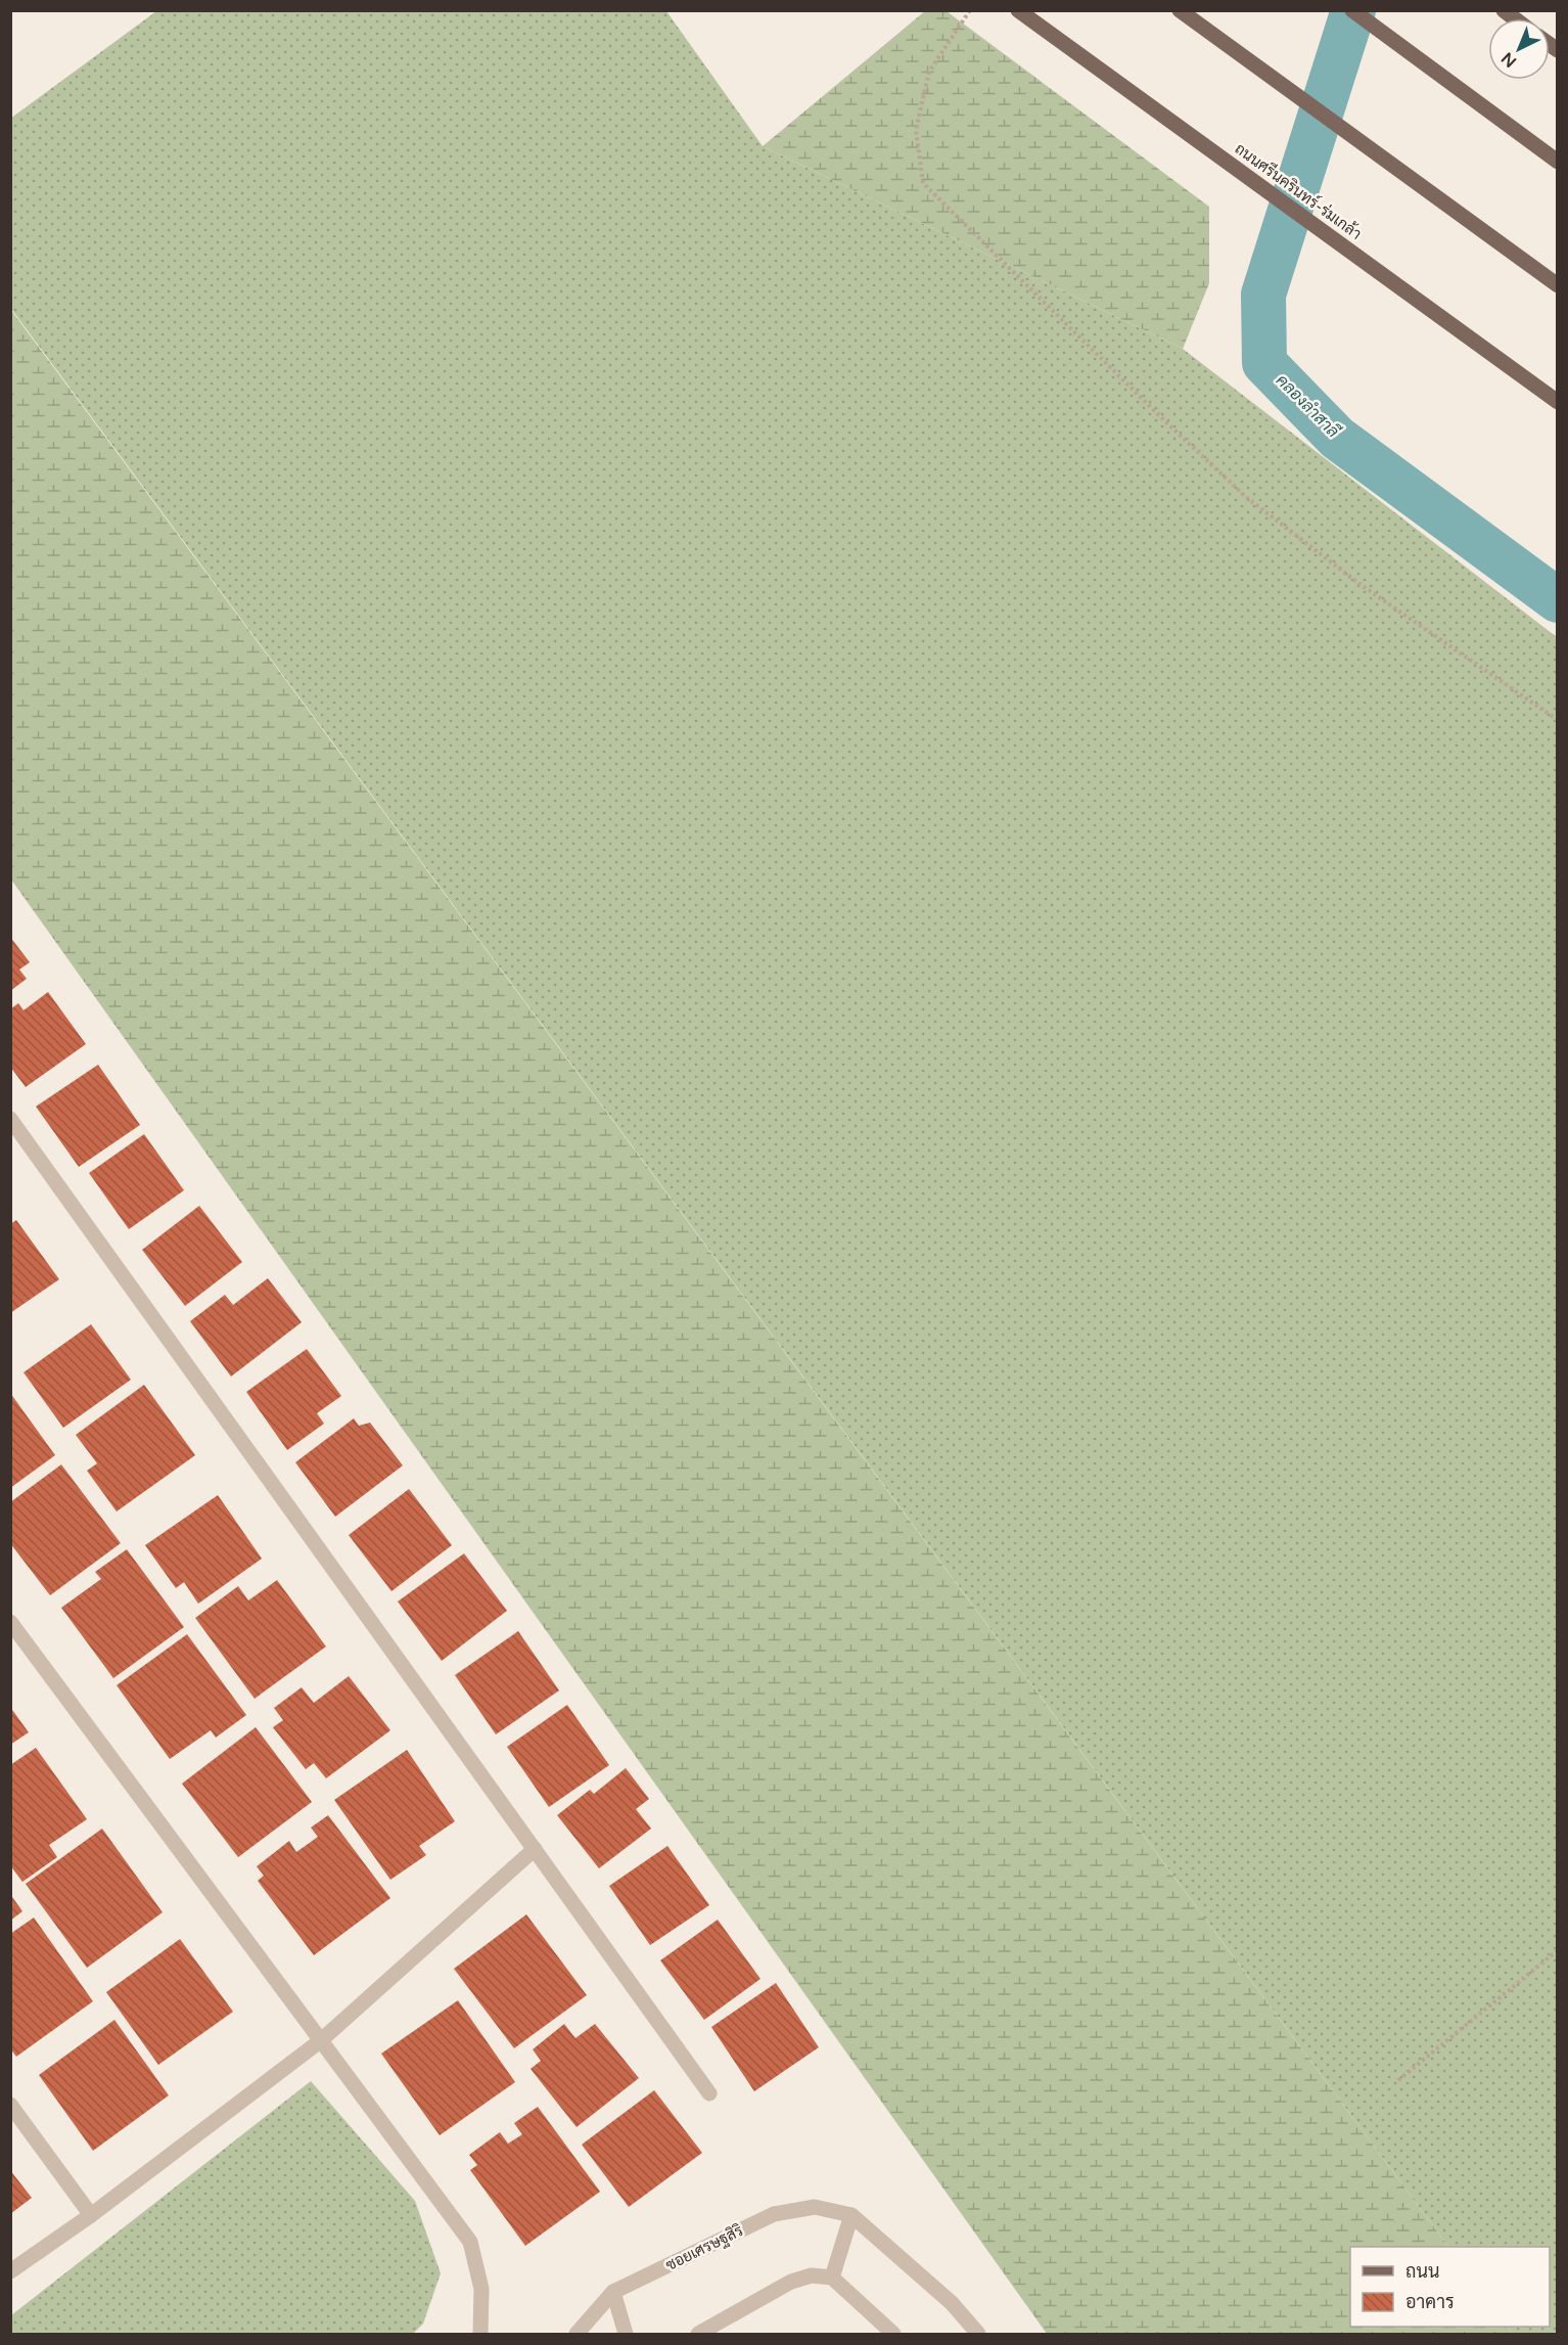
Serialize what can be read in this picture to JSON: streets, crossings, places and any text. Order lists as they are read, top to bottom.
{
  "streets": {
    "main road": ["ถนนศรีนครินทร์-ร่มเกล้า"],
    "street": ["ซอยเศรษฐสิริ"]
  },
  "water": ["คลองลำสาลี"],
  "legend": ["ถนน", "อาคาร"],
  "north": "bottom left"
}
